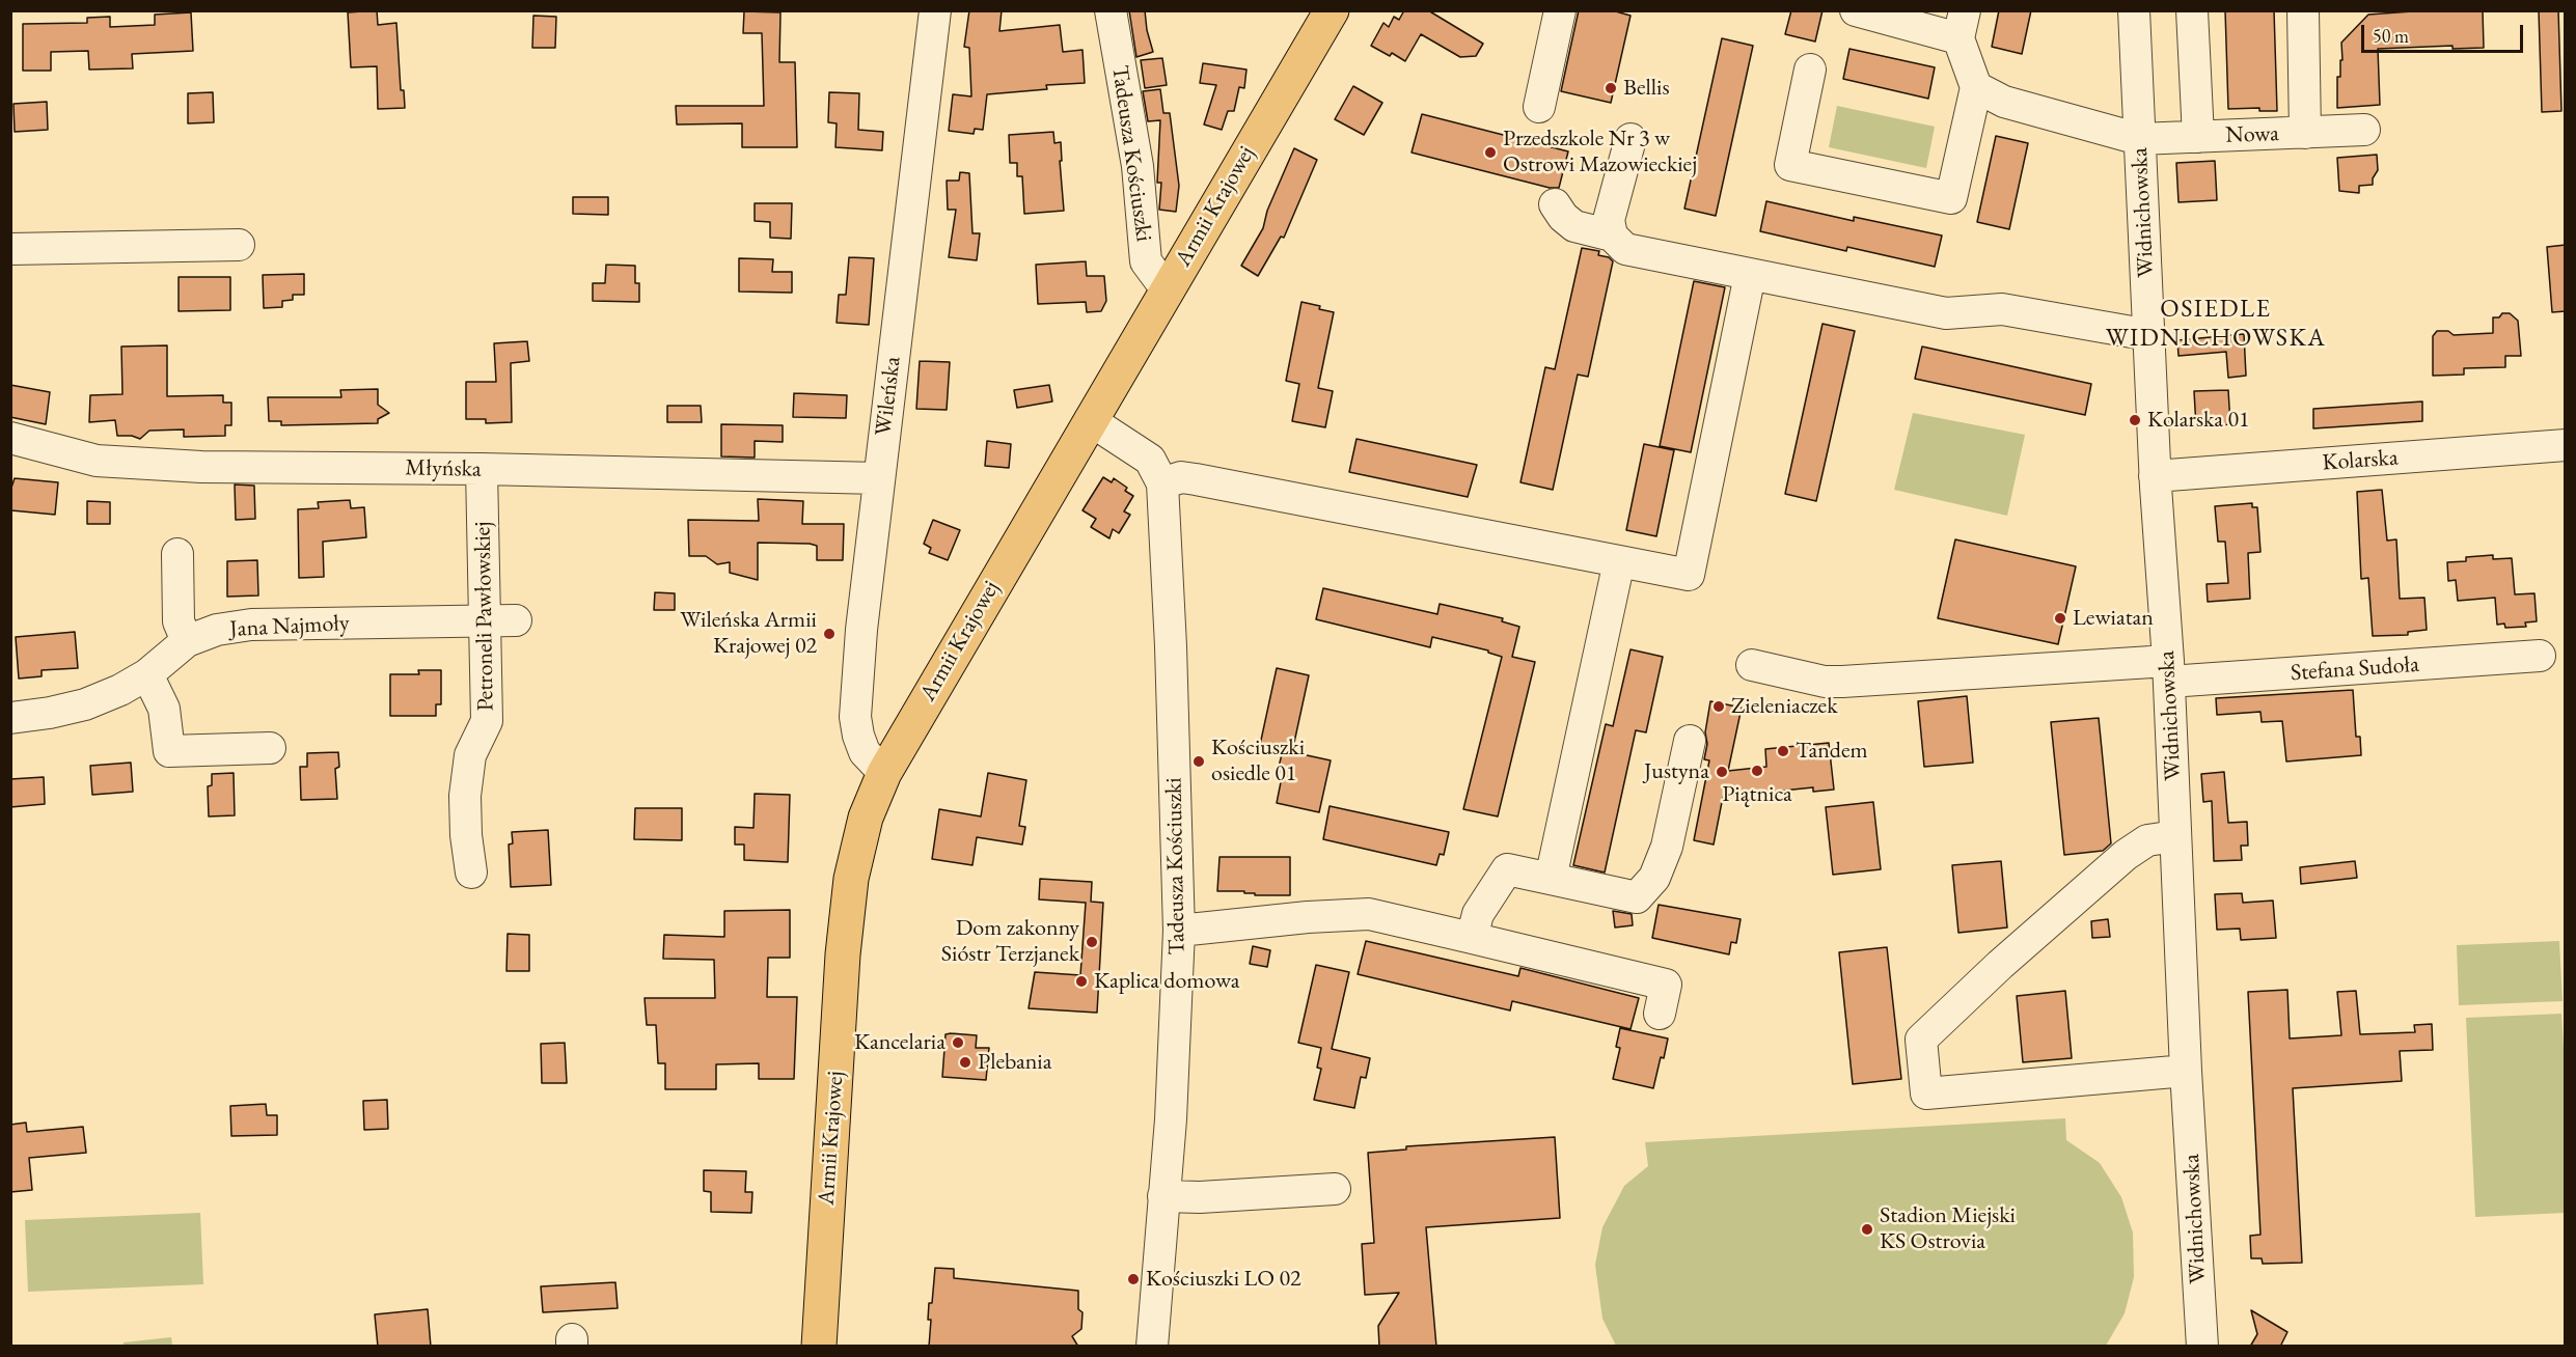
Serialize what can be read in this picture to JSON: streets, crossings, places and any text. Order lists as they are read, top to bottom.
{
  "streets": {
    "main road": ["Armii Krajowej"],
    "street": [
      "Nowa",
      "Tadeusza Kościuszki",
      "Widnichowska",
      "Wileńska",
      "Kolarska",
      "Młyńska",
      "Petroneli Pawłowskiej",
      "Jana Najmoły",
      "Stefana Sudoła"
    ]
  },
  "crossings": [
    ["Nowa", "Widnichowska"],
    ["Tadeusza Kościuszki", "Armii Krajowej"],
    ["Armii Krajowej", "Wileńska"],
    ["Widnichowska", "Kolarska"],
    ["Widnichowska", "Stefana Sudoła"],
    ["Wileńska", "Młyńska"],
    ["Młyńska", "Petroneli Pawłowskiej"],
    ["Petroneli Pawłowskiej", "Jana Najmoły"]
  ],
  "districts": ["OSIEDLE WIDNICHOWSKA"],
  "places": [
    "Bellis",
    "Przedszkole Nr 3 w Ostrowi Mazowieckiej",
    "Kolarska 01",
    "Lewiatan",
    "Wileńska Armii Krajowej 02",
    "Zieleniaczek",
    "Tandem",
    "Kościuszki osiedle 01",
    "Piątnica",
    "Justyna",
    "Dom zakonny Sióstr Terzjanek",
    "Kaplica domowa",
    "Kancelaria",
    "Plebania",
    "Stadion Miejski KS Ostrovia",
    "Kościuszki LO 02"
  ],
  "scale_bar": "50 m"
}
